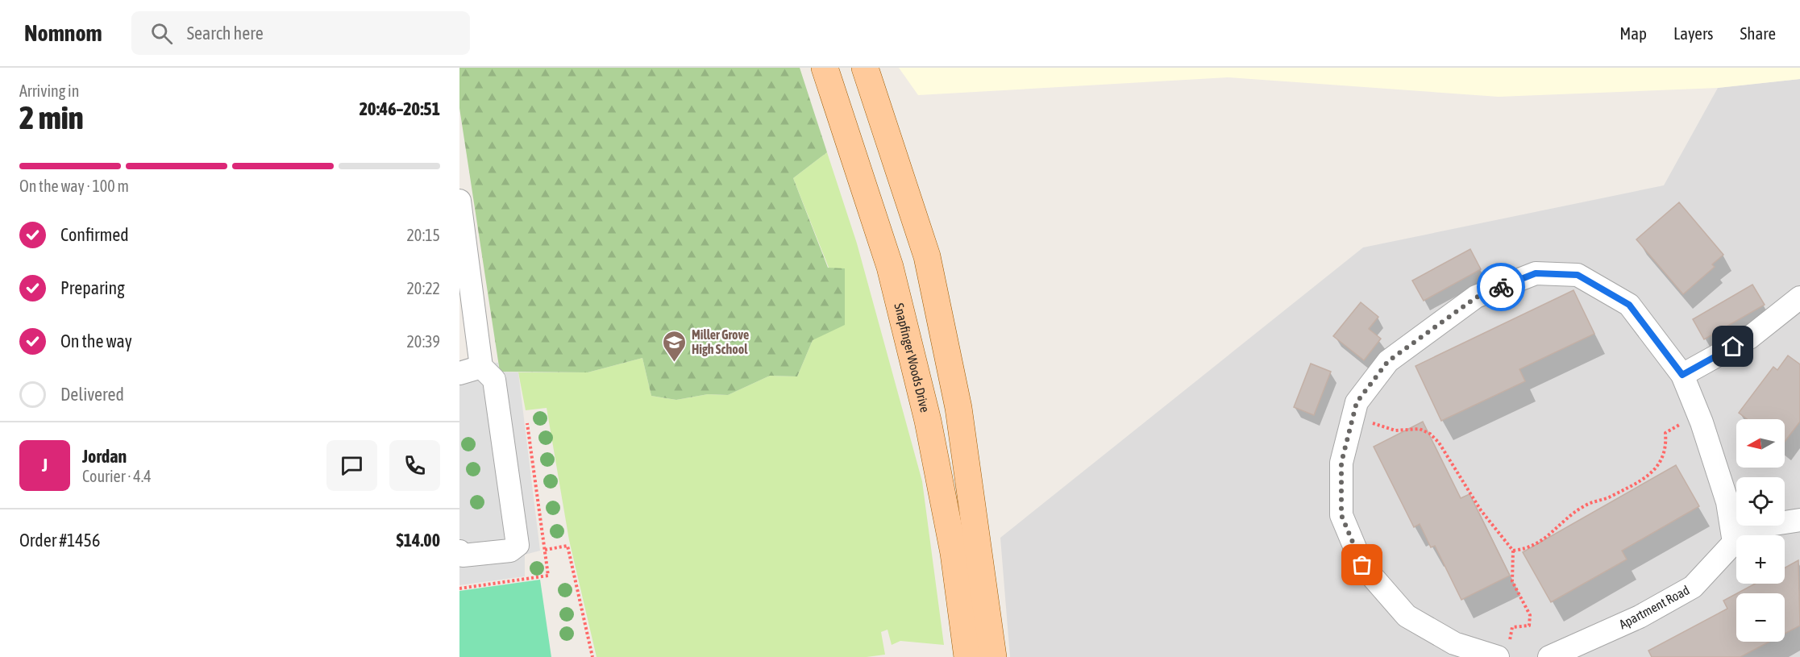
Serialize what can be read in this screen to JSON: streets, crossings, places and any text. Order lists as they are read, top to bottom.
{
  "streets": {
    "main road": ["Snapfinger Woods Drive"],
    "street": ["Apartment Road"]
  },
  "places": {
    "school or university": ["Miller Grove High School"]
  },
  "north": "left",
  "page": {
    "header": "Nomnom",
    "search": "Search here",
    "nav": ["Map", "Layers", "Share"],
    "heading": ["2 min", "Arriving in", "20:46–20:51"],
    "panel": [
      "Jordan",
      "Courier · 4.4",
      "Order #1456",
      "$14.00"
    ],
    "bar": "On the way · 100 m",
    "list": [
      ["Confirmed", "20:15"],
      ["Preparing", "20:22"],
      ["On the way", "20:39"],
      "Delivered"
    ],
    "map_buttons": ["+", "−"],
    "round": "J"
  }
}
